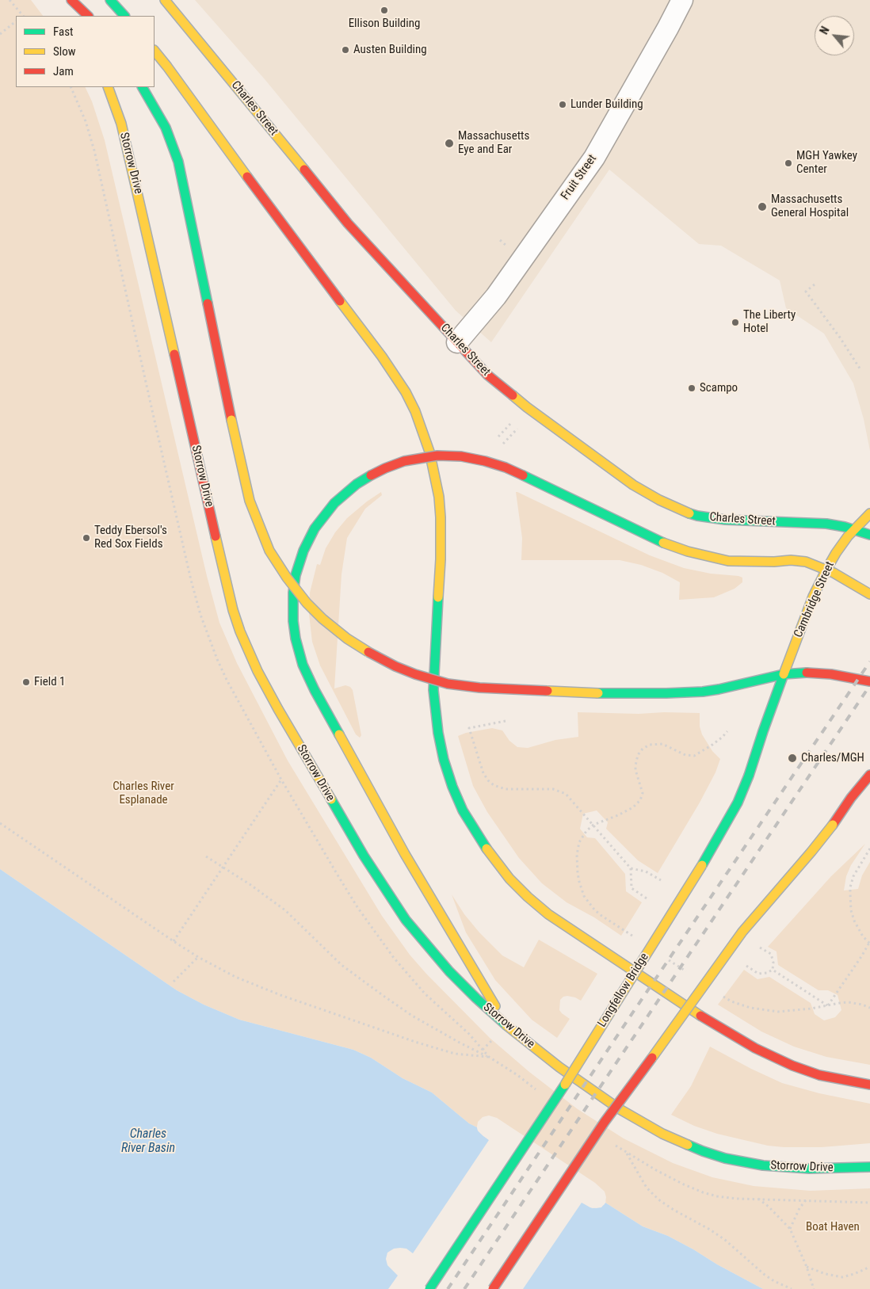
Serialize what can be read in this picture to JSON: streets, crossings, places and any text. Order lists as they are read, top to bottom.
{
  "streets": {
    "main road": [
      "Charles Street",
      "Storrow Drive",
      "Cambridge Street",
      "Longfellow Bridge"
    ],
    "street": ["Fruit Street"]
  },
  "crossings": [
    ["Charles Street", "Fruit Street"],
    ["Charles Street", "Cambridge Street"],
    ["Cambridge Street", "Longfellow Bridge"]
  ],
  "water": ["Charles River Basin"],
  "parks": ["Charles River Esplanade", "Boat Haven"],
  "places": [
    "Ellison Building",
    "Austen Building",
    "Lunder Building",
    "Massachusetts Eye and Ear",
    "MGH Yawkey Center",
    "Massachusetts General Hospital",
    "The Liberty Hotel",
    "Scampo",
    "Teddy Ebersol's Red Sox Fields",
    "Field 1",
    "Charles/MGH"
  ],
  "legend": ["Fast", "Slow", "Jam"],
  "north": "top left"
}
